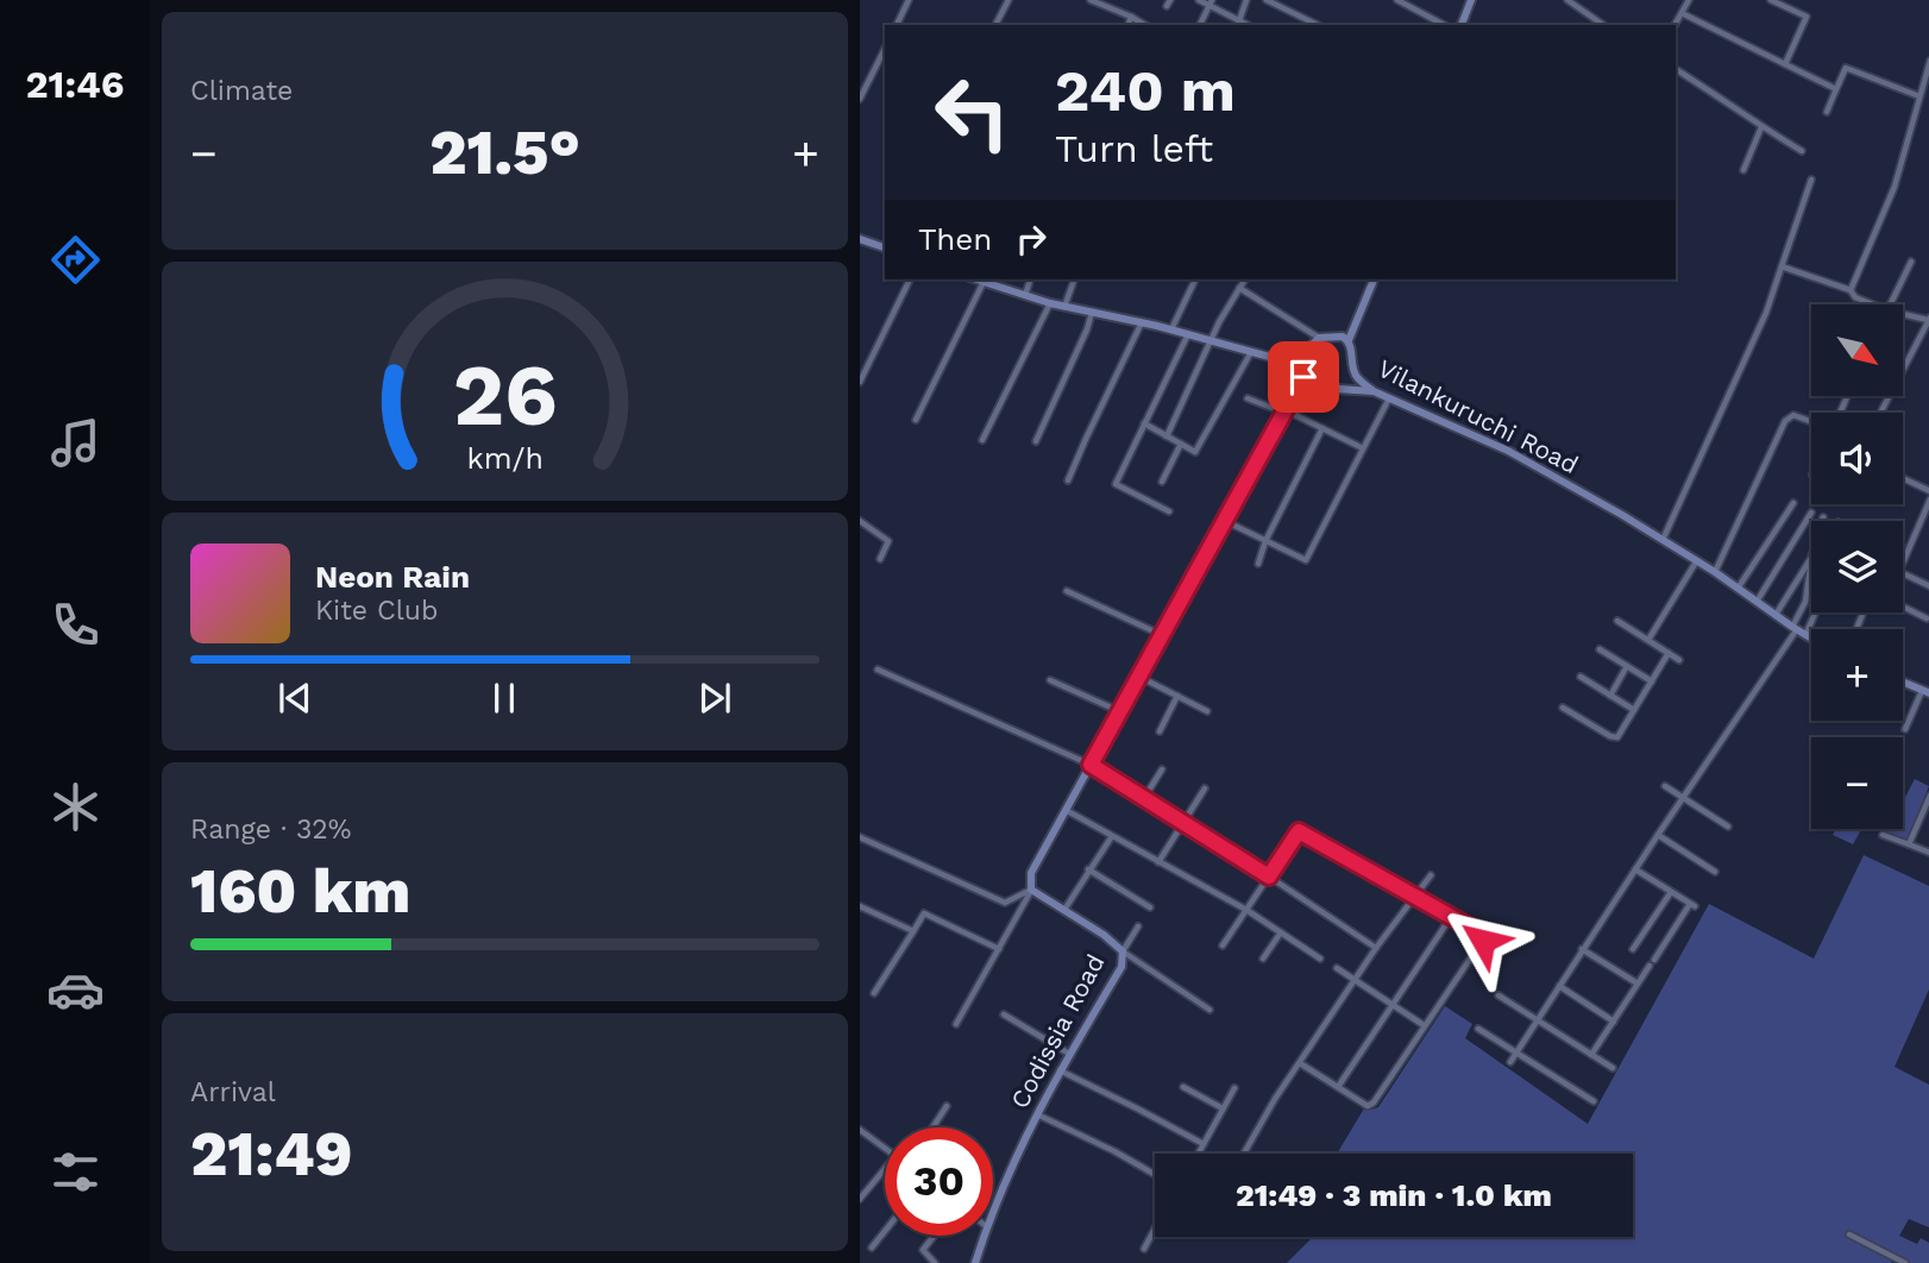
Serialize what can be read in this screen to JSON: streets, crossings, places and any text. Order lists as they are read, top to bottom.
{
  "streets": {
    "main road": ["Vilankuruchi Road", "Codissia Road"]
  },
  "north": "bottom right",
  "page": {
    "tabs": "21:46",
    "tile": [
      "Climate",
      ["Range · 32%", "160 km"],
      ["Arrival", "21:49"]
    ],
    "turn": ["240 m", "Turn left"],
    "heat": ["−", "21.5°", "+"],
    "then": "Then",
    "map_buttons": ["+", "−"],
    "song": ["Neon Rain", "Kite Club"],
    "limit": "30",
    "trip": "21:49 · 3 min · 1.0 km",
    "gauge": ["26", "km/h"]
  }
}
